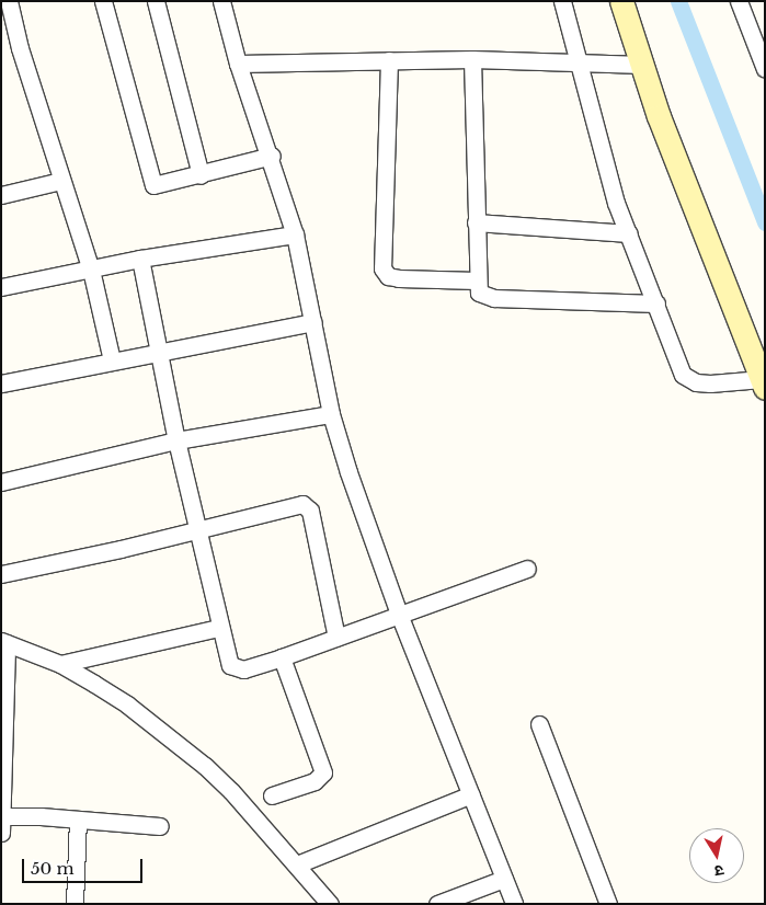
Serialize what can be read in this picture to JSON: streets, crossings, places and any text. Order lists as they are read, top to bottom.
{
  "scale_bar": "50 m",
  "north": "bottom"
}
